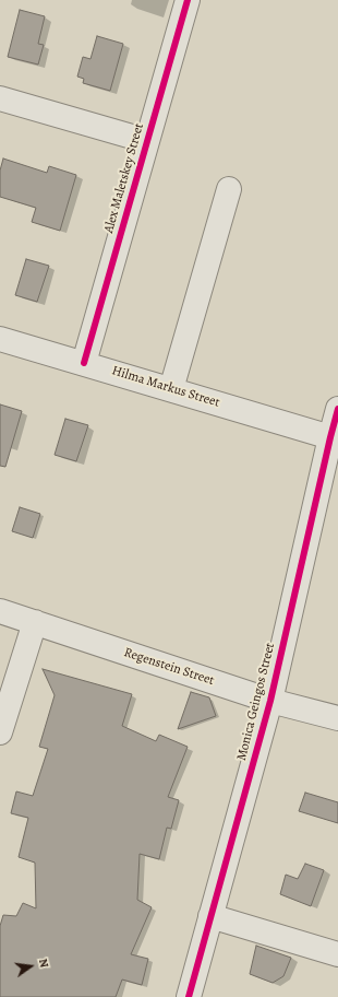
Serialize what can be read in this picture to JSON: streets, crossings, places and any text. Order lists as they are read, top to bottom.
{
  "streets": {
    "street": [
      "Alex Maletskey Street",
      "Hilma Markus Street",
      "Regenstein Street",
      "Monica Geingos Street"
    ]
  },
  "crossings": [
    ["Alex Maletskey Street", "Hilma Markus Street"],
    ["Hilma Markus Street", "Monica Geingos Street"],
    ["Regenstein Street", "Monica Geingos Street"]
  ],
  "north": "right"
}
